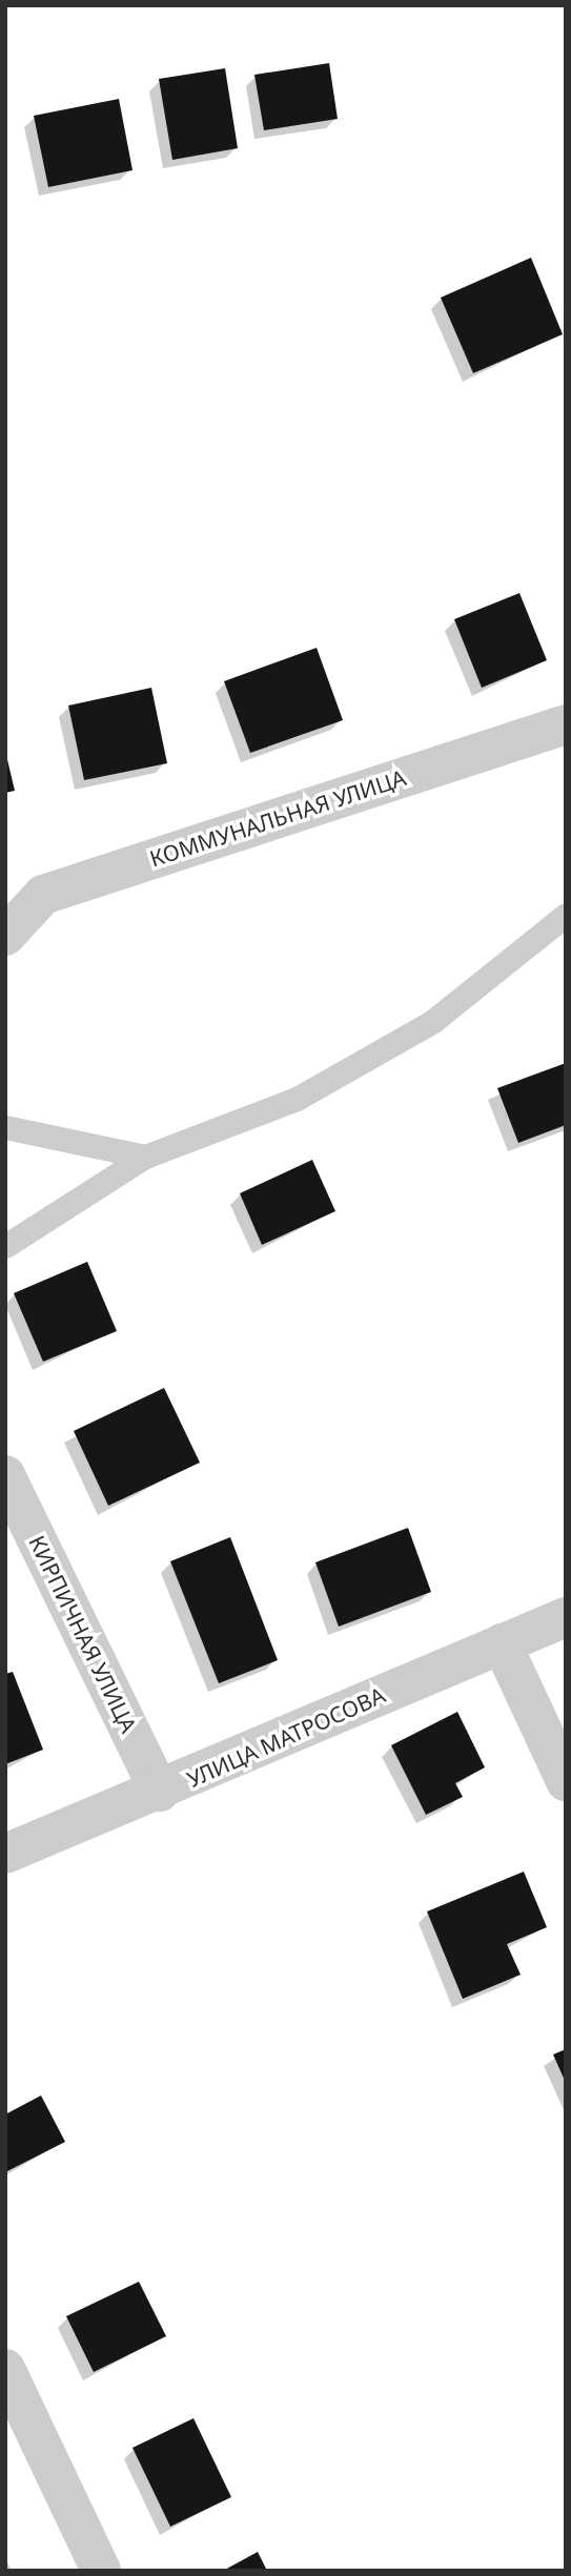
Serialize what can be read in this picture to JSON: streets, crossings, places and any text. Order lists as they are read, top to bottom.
{
  "streets": {
    "street": ["КОММУНАЛЬНАЯ УЛИЦА", "КИРПИЧНАЯ УЛИЦА", "УЛИЦА МАТРОСОВА"]
  },
  "crossings": [
    ["КИРПИЧНАЯ УЛИЦА", "УЛИЦА МАТРОСОВА"]
  ]
}
